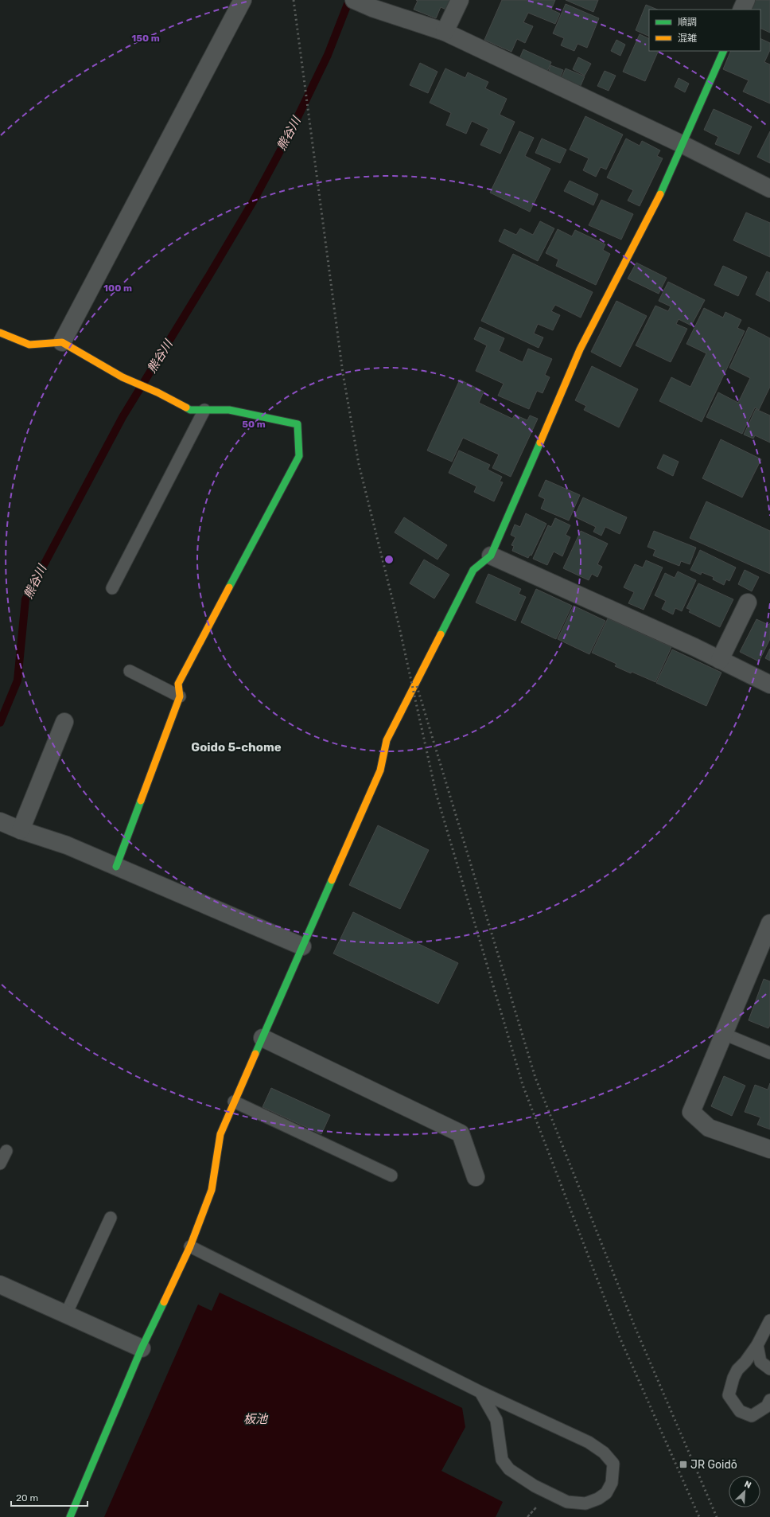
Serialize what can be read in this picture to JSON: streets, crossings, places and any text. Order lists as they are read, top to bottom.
{
  "districts": ["Goido 5-chome"],
  "water": ["熊谷川", "板池"],
  "places": {
    "transit": ["JR Goidō"]
  },
  "legend": ["順調", "混雑"],
  "scale_bar": "20 m",
  "north": "top right",
  "rings": ["150 m", "100 m", "50 m"]
}
